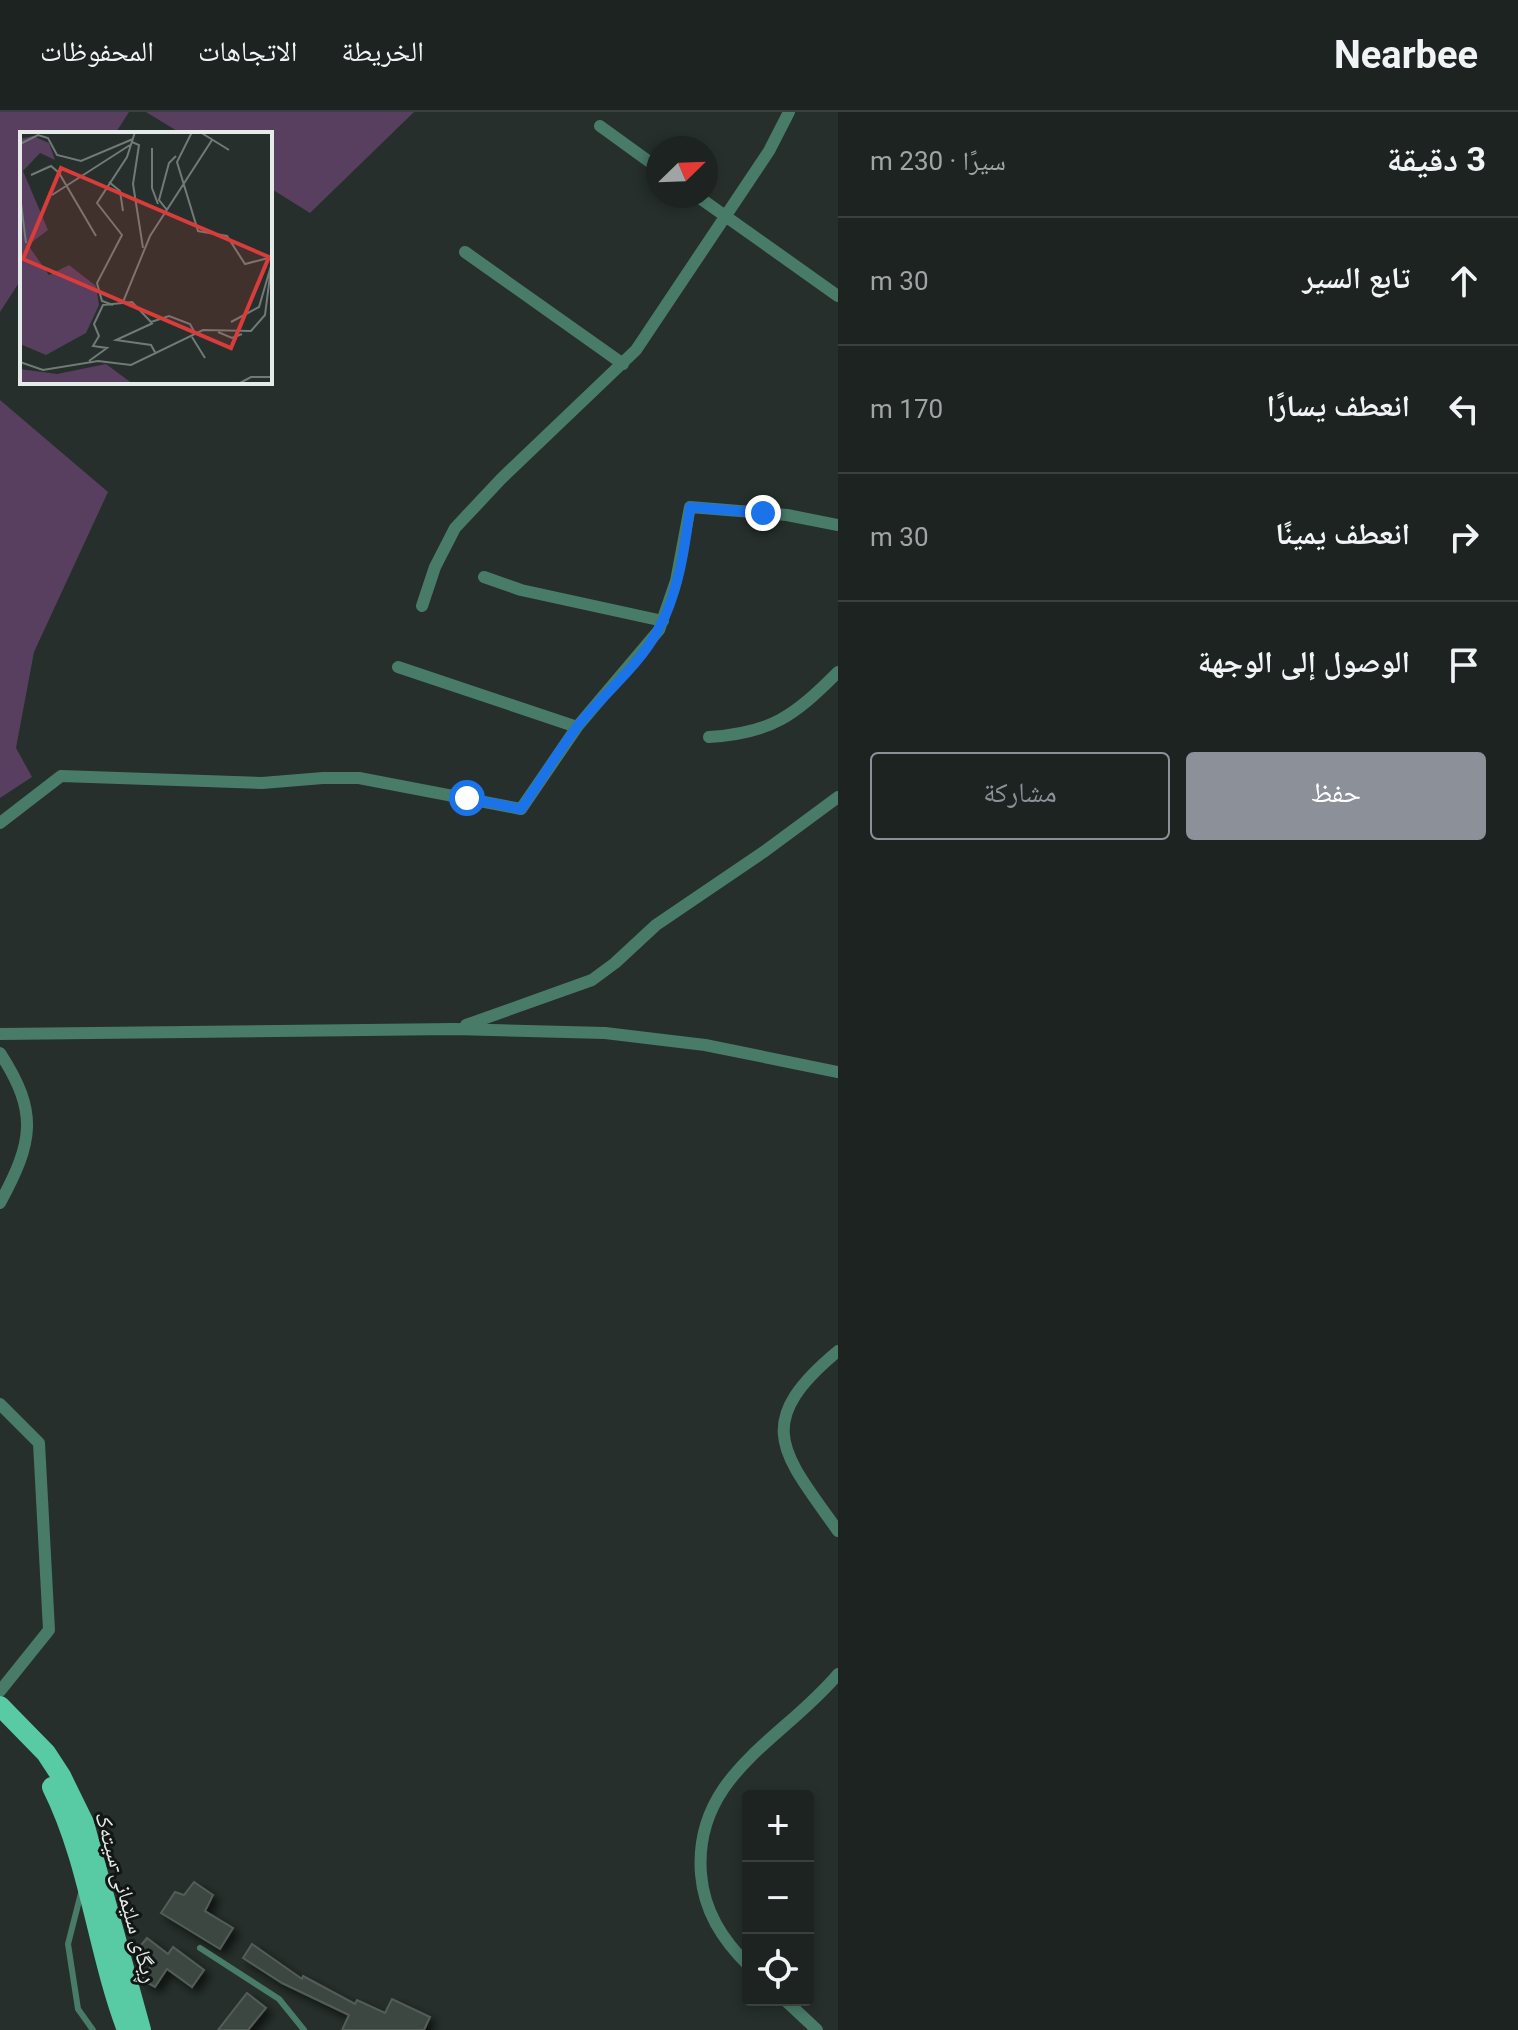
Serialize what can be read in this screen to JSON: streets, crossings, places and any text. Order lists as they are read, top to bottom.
{
  "streets": {
    "main road": ["ڕیگای سلێمانی-سیتەک"]
  },
  "north": "top right",
  "page": {
    "header": "Nearbee",
    "nav": ["الخريطة", "الاتجاهات", "المحفوظات"],
    "heading": ["3 دقيقة", "سيرًا · 230 m"],
    "list": [
      ["تابع السير", "30 m"],
      ["انعطف يسارًا", "170 m"],
      ["انعطف يمينًا", "30 m"],
      "الوصول إلى الوجهة"
    ],
    "buttons": ["حفظ", "مشاركة"],
    "map_buttons": ["+", "−"]
  }
}
